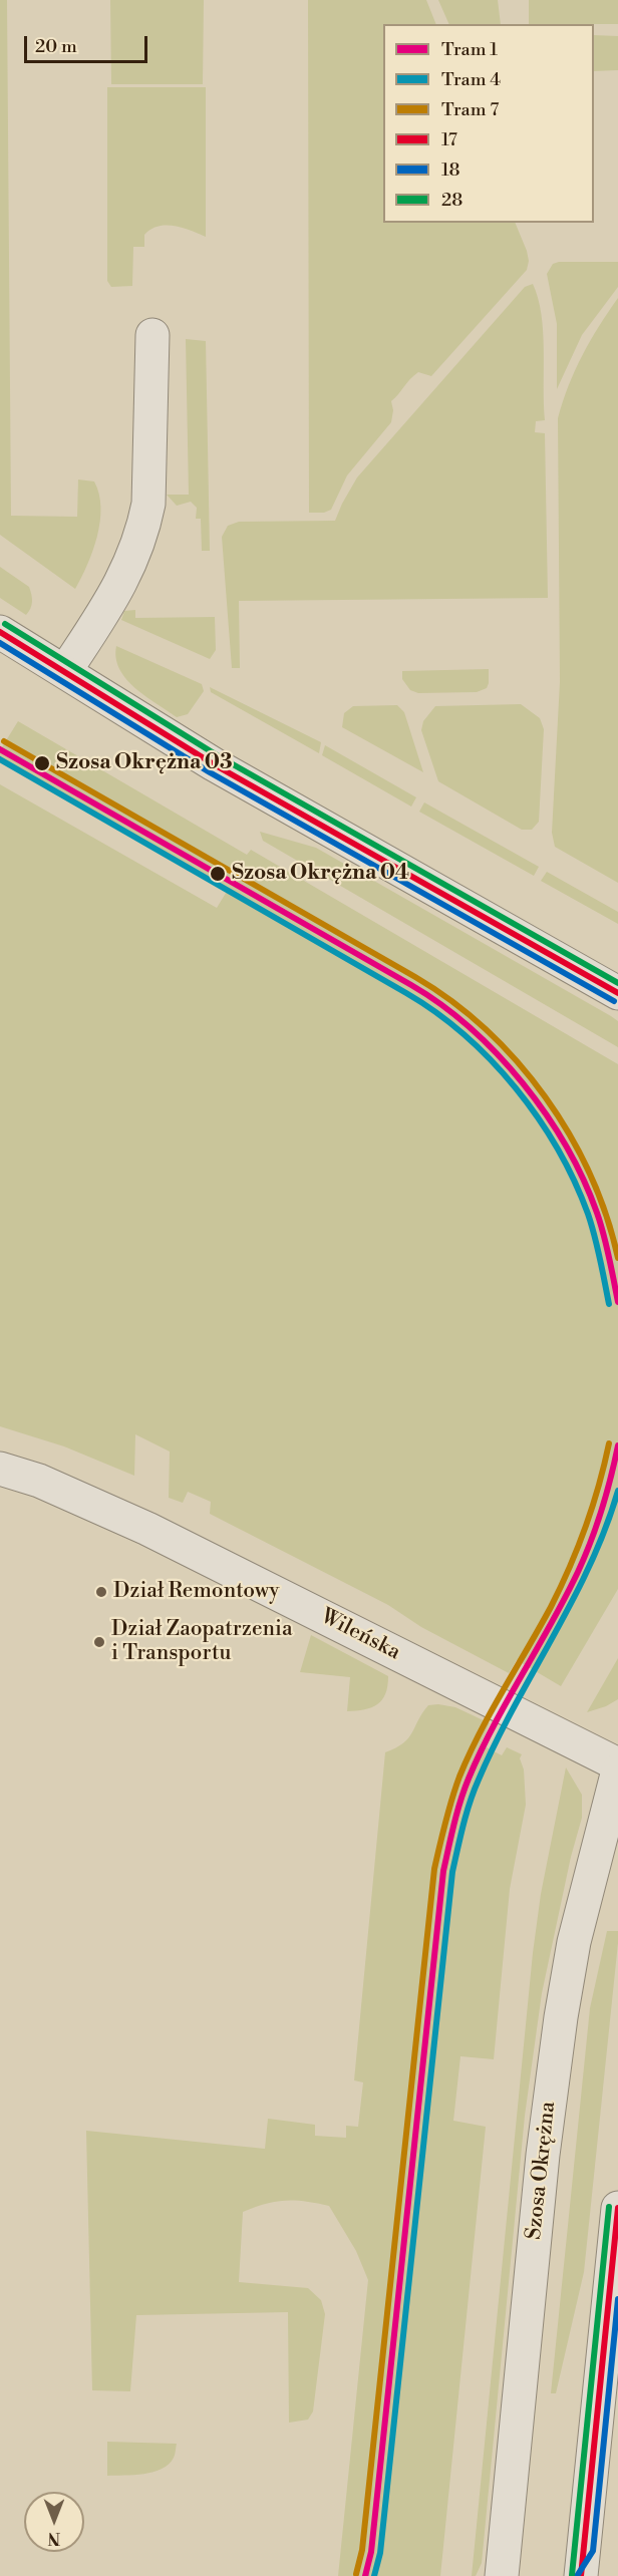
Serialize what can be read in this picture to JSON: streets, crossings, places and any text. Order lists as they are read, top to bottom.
{
  "streets": {
    "street": ["Wileńska", "Szosa Okrężna"]
  },
  "places": [
    "Szosa Okrężna 03",
    "Szosa Okrężna 04",
    "Dział Remontowy",
    "Dział Zaopatrzenia i Transportu"
  ],
  "lines": [
    "transit line 28",
    "transit line 17",
    "transit line 18",
    "tram line 7",
    "tram line 1",
    "tram line 4"
  ],
  "legend": [
    "Tram 1",
    "Tram 4",
    "Tram 7",
    "17",
    "18",
    "28"
  ],
  "scale_bar": "20 m",
  "north": "bottom"
}
